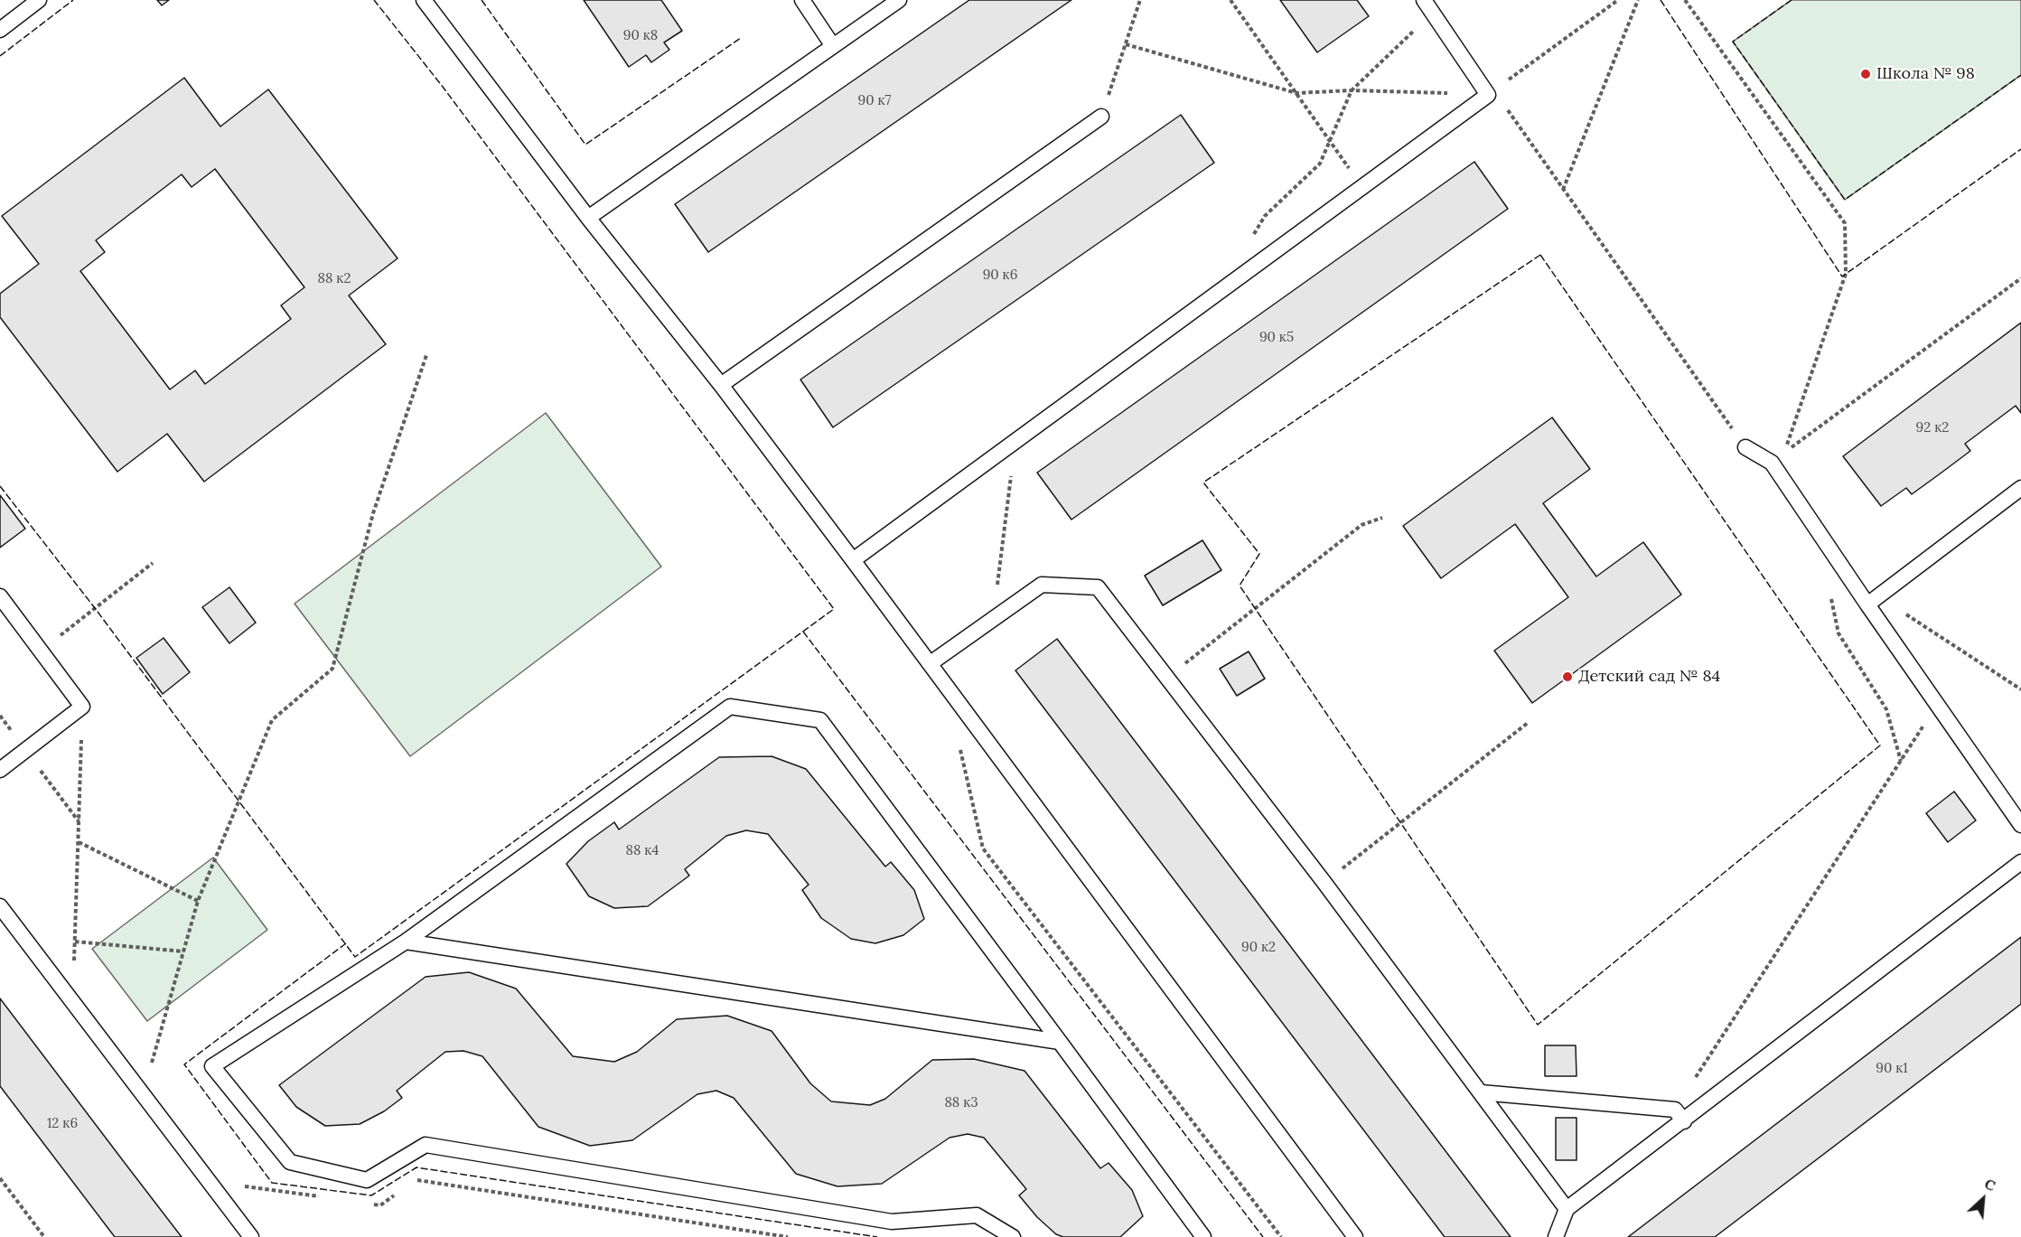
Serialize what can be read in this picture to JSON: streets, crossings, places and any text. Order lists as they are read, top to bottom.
{
  "places": ["Школа № 98", "Детский сад № 84"],
  "house_numbers": [
    "90 к8",
    "90 к7",
    "90 к6",
    "88 к2",
    "90 к5",
    "92 к2",
    "88 к4",
    "90 к2",
    "90 к1",
    "88 к3",
    "12 к6"
  ],
  "north": "top right"
}
